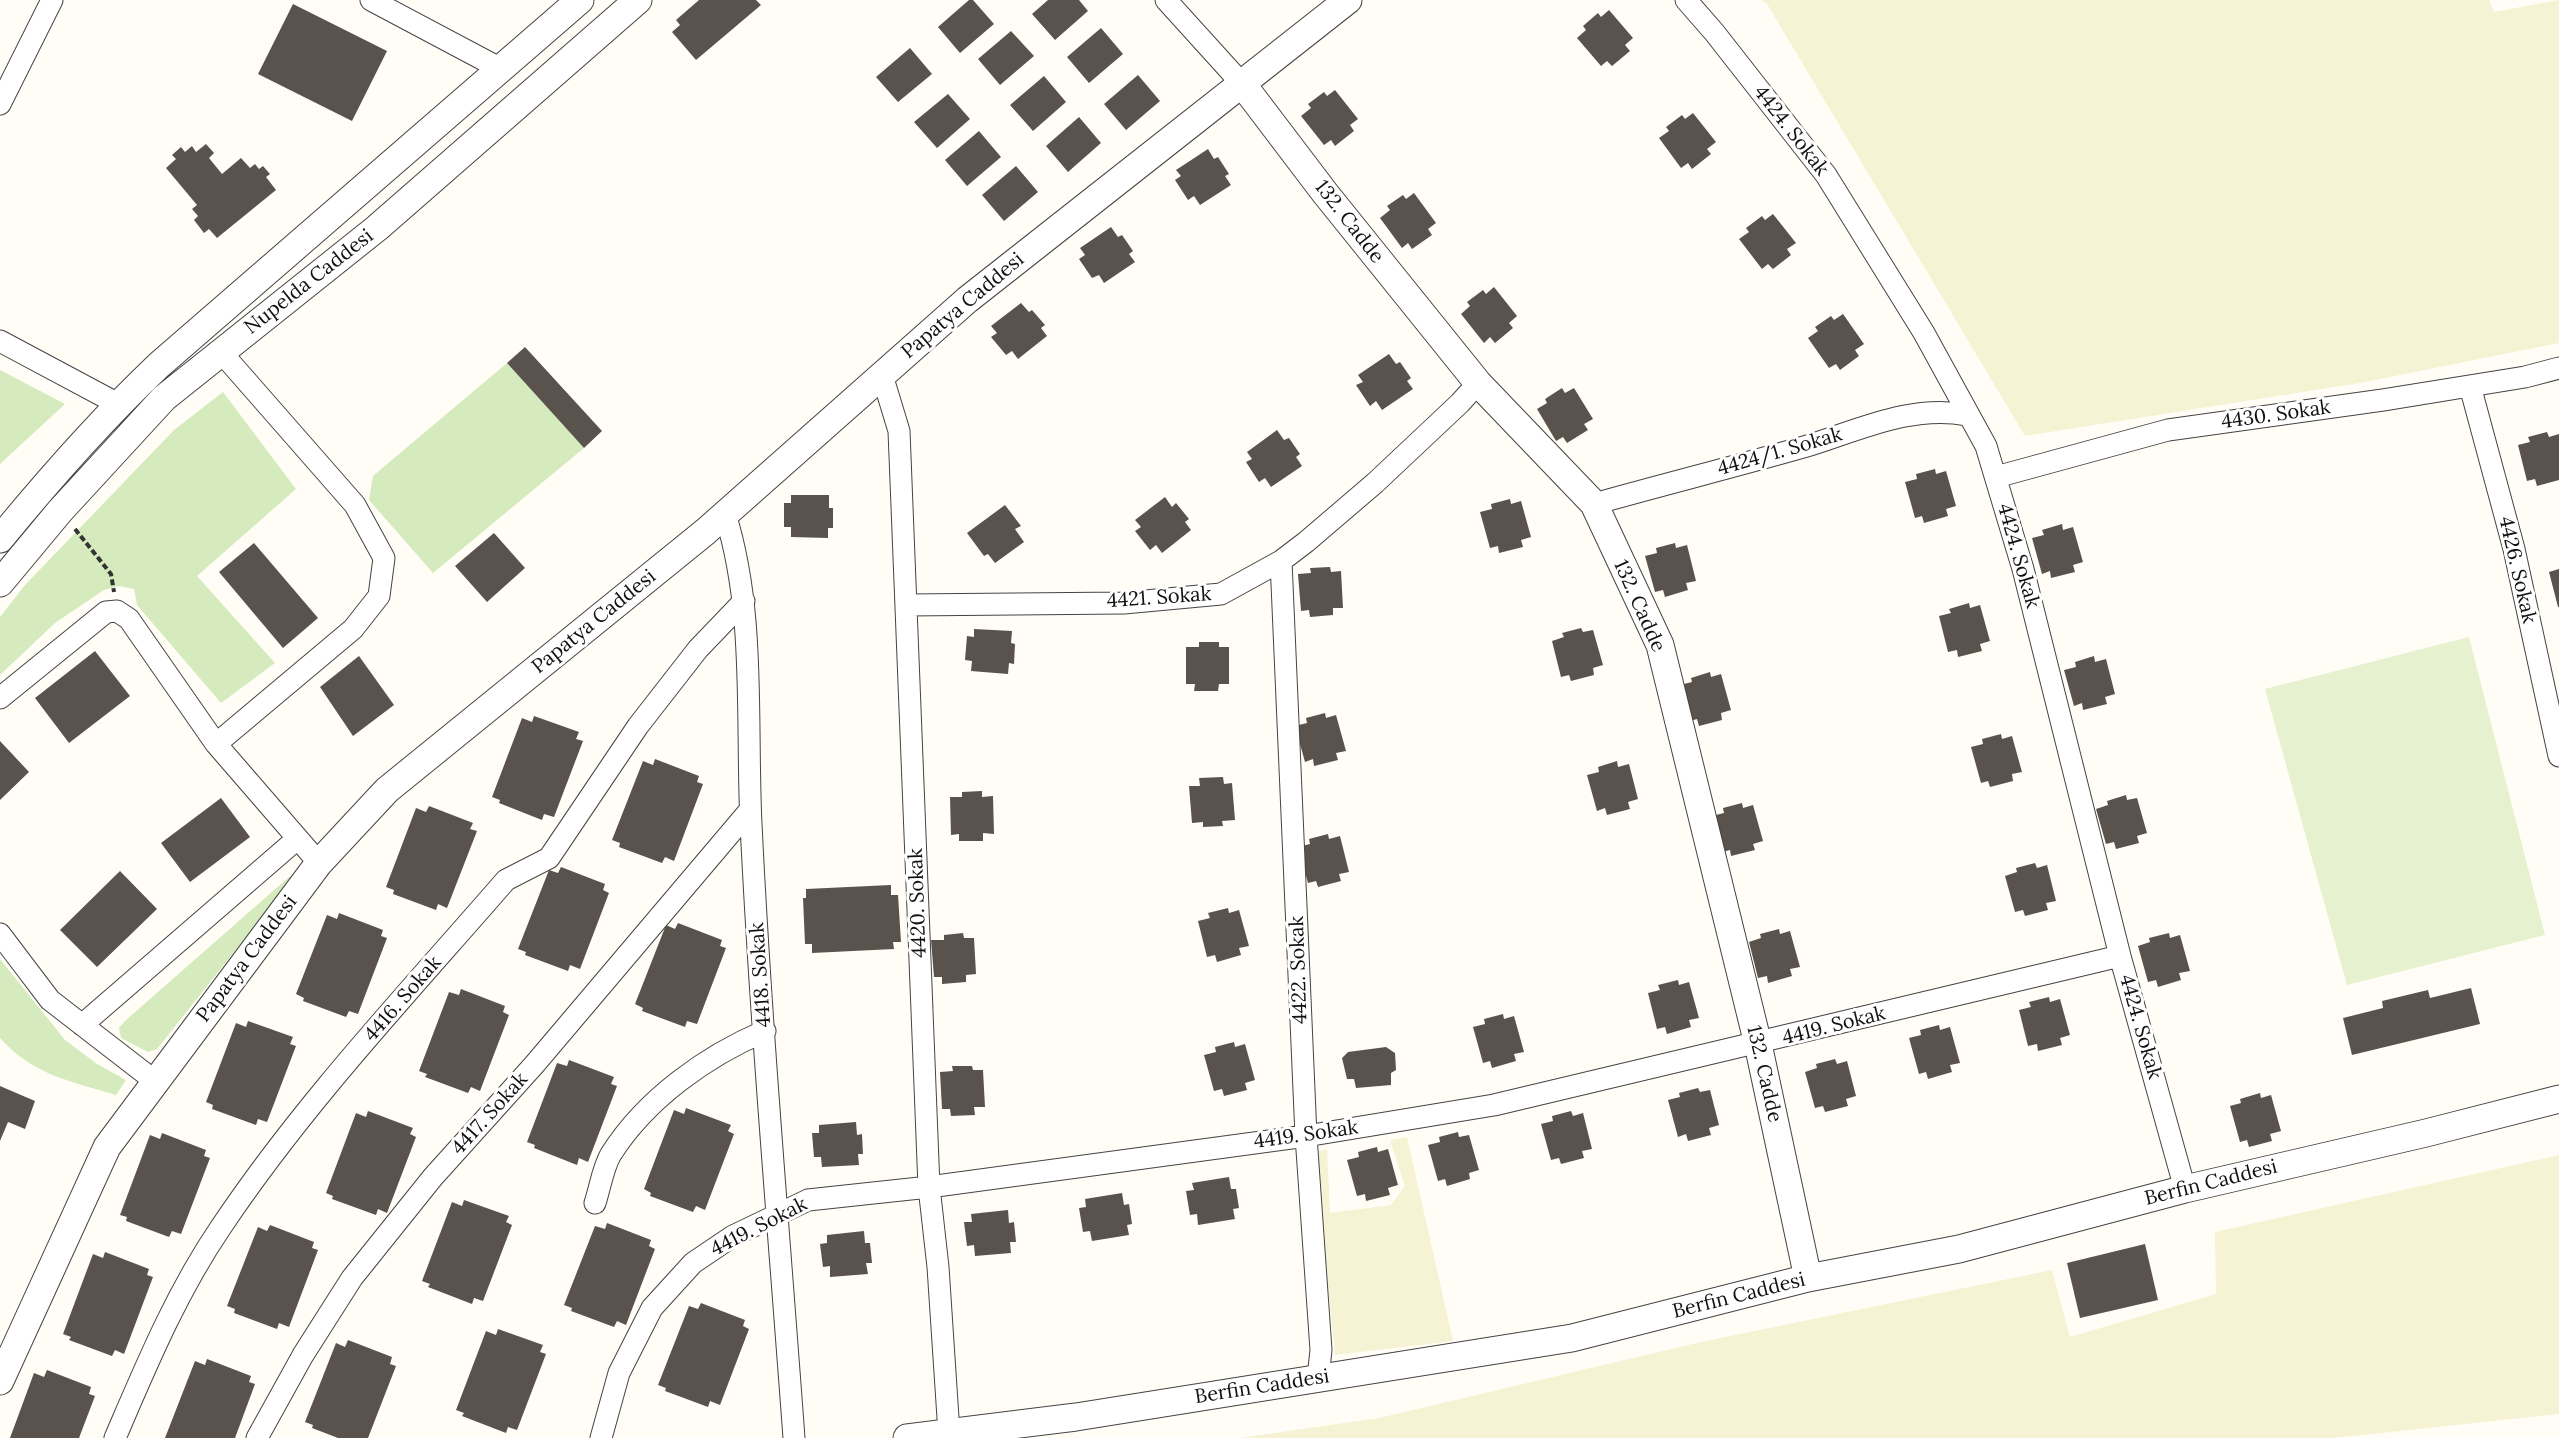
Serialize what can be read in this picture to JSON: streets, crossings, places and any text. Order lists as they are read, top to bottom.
{
  "streets": {
    "street": [
      "4424. Sokak",
      "132. Cadde",
      "Nupelda Caddesi",
      "Papatya Caddesi",
      "4430. Sokak",
      "4424/1. Sokak",
      "4426. Sokak",
      "4421. Sokak",
      "4420. Sokak",
      "4422. Sokak",
      "4418. Sokak",
      "4416. Sokak",
      "4419. Sokak",
      "4417. Sokak",
      "Berfin Caddesi"
    ]
  },
  "crossings": [
    ["4424. Sokak", "4430. Sokak"],
    ["4424. Sokak", "4424/1. Sokak"],
    ["4424. Sokak", "4419. Sokak"],
    ["4424. Sokak", "Berfin Caddesi"],
    ["132. Cadde", "Papatya Caddesi"],
    ["132. Cadde", "4424/1. Sokak"],
    ["132. Cadde", "4421. Sokak"],
    ["132. Cadde", "4419. Sokak"],
    ["132. Cadde", "Berfin Caddesi"],
    ["Papatya Caddesi", "4420. Sokak"],
    ["Papatya Caddesi", "4418. Sokak"],
    ["4430. Sokak", "4426. Sokak"],
    ["4421. Sokak", "4420. Sokak"],
    ["4421. Sokak", "4422. Sokak"],
    ["4420. Sokak", "4419. Sokak"],
    ["4420. Sokak", "Berfin Caddesi"],
    ["4422. Sokak", "4419. Sokak"],
    ["4422. Sokak", "Berfin Caddesi"],
    ["4418. Sokak", "4416. Sokak"],
    ["4418. Sokak", "4419. Sokak"],
    ["4418. Sokak", "4417. Sokak"]
  ]
}
